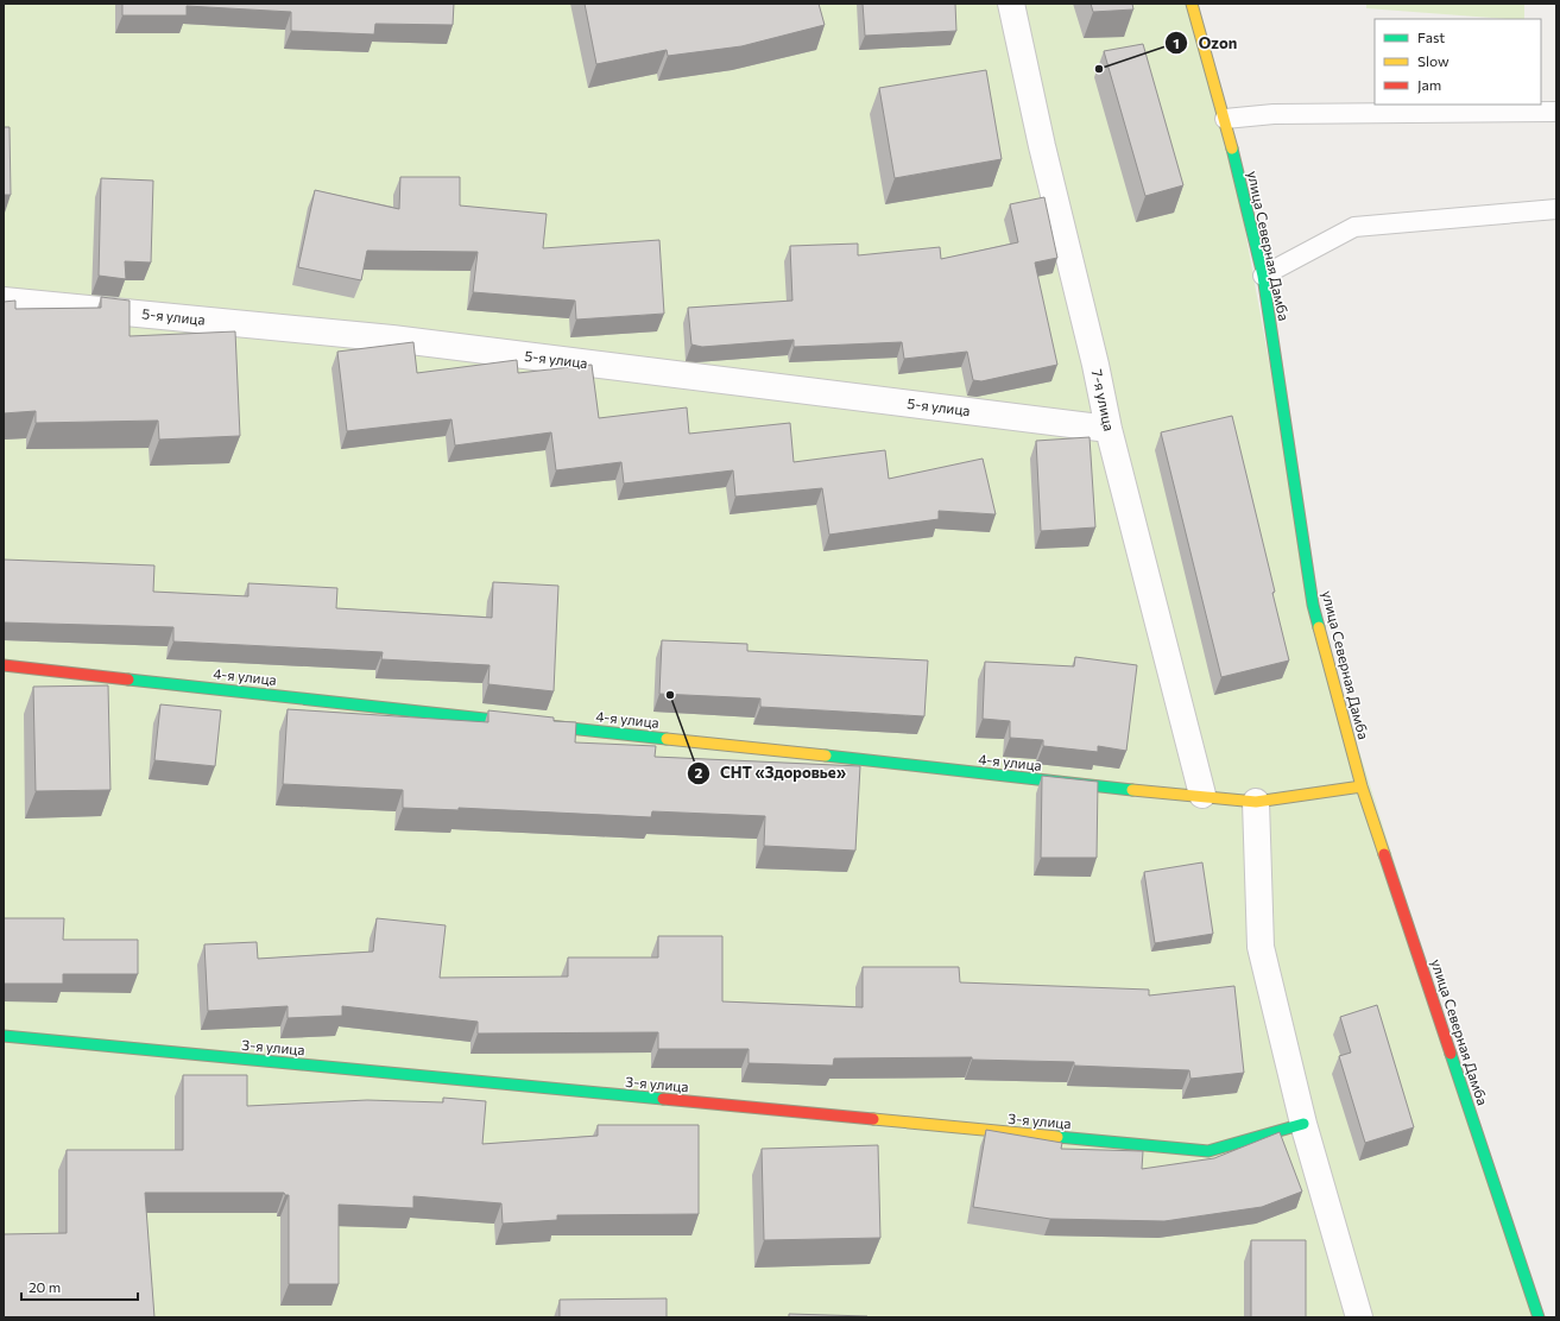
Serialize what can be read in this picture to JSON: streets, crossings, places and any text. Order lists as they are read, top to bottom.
{
  "streets": {
    "street": [
      "улица Северная Дамба",
      "5-я улица",
      "7-я улица",
      "4-я улица",
      "3-я улица"
    ]
  },
  "crossings": [
    ["улица Северная Дамба", "4-я улица"],
    ["5-я улица", "7-я улица"],
    ["7-я улица", "4-я улица"]
  ],
  "places": ["Ozon", "СНТ «Здоровье»"],
  "legend": ["Fast", "Slow", "Jam"],
  "scale_bar": "20 m"
}
